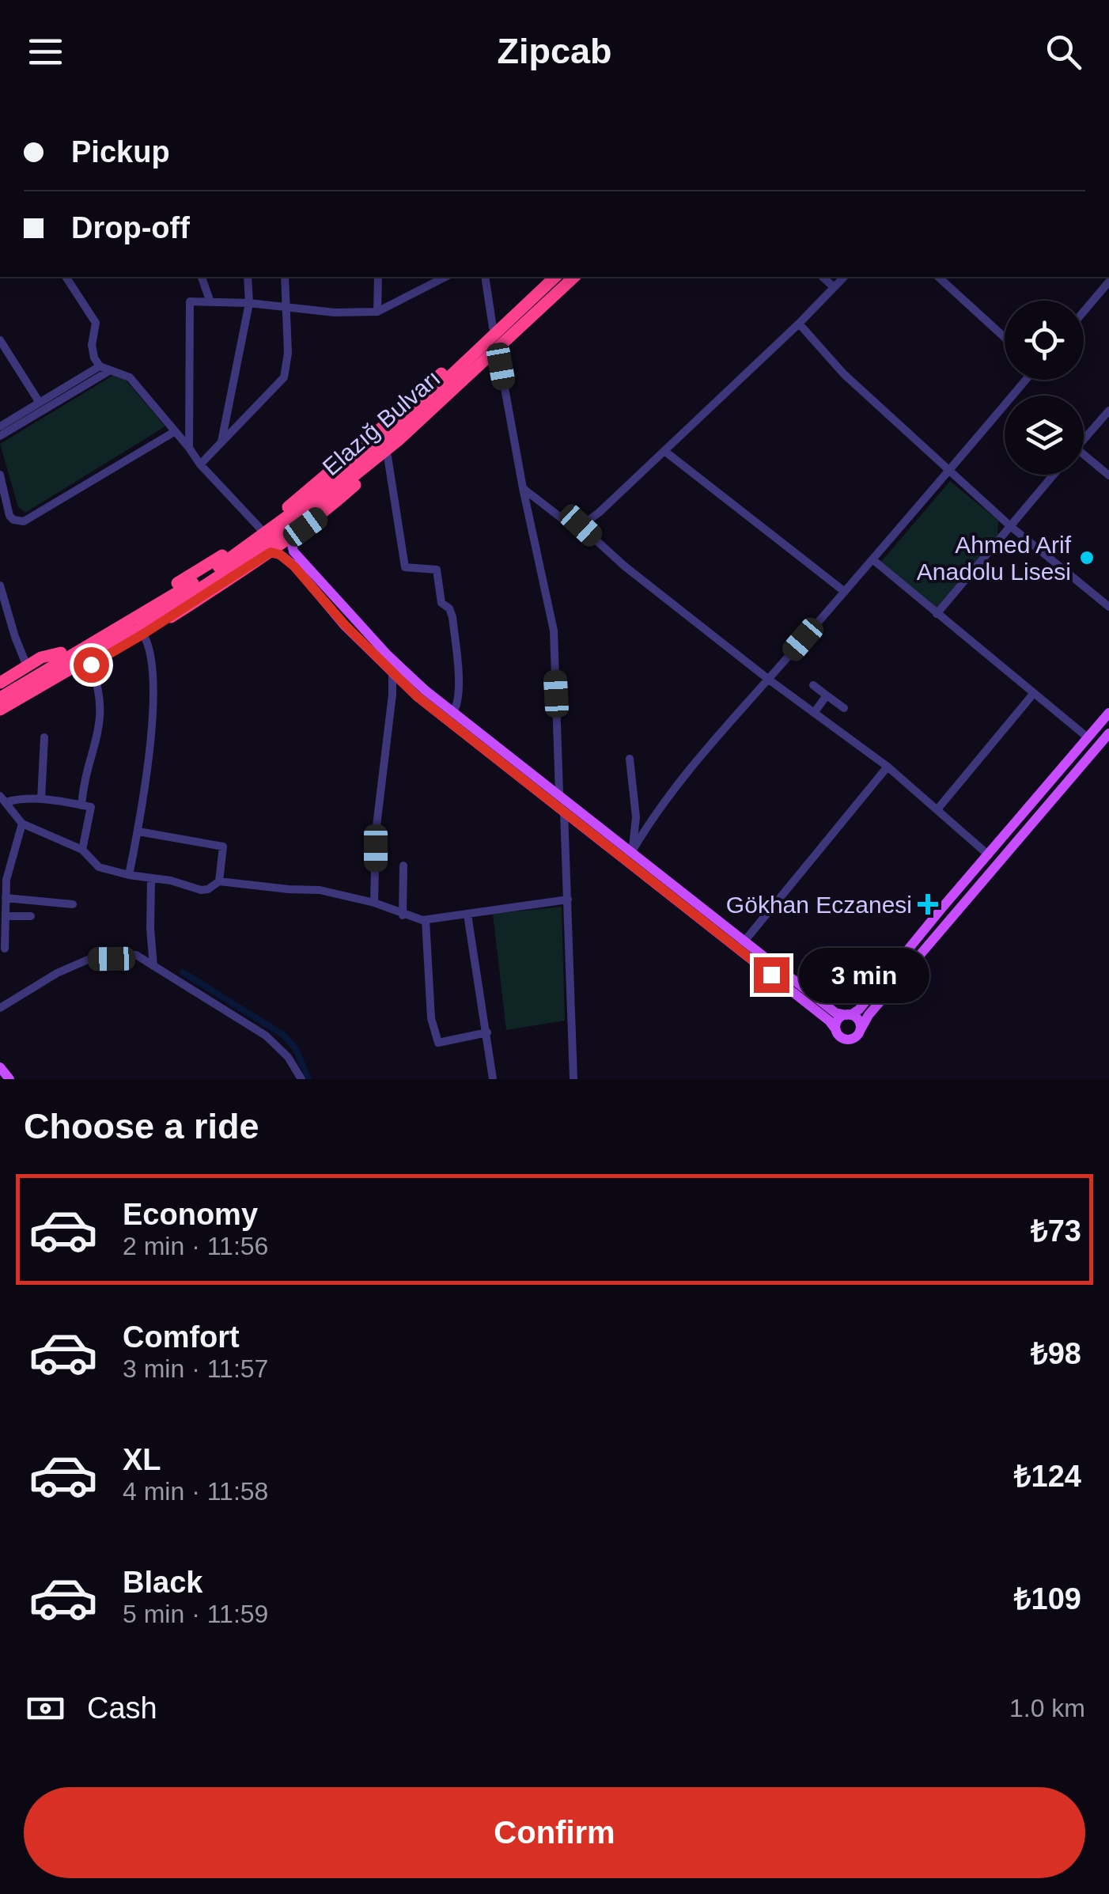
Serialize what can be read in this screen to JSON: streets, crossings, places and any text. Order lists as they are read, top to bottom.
{
  "streets": {
    "highway": ["Elazığ Bulvarı"]
  },
  "places": {
    "other": ["Ahmed Arif Anadolu Lisesi"],
    "health": ["Gökhan Eczanesi"]
  },
  "page": {
    "header": "Zipcab",
    "banner": ["Pickup", "Drop-off"],
    "bubble": "3 min",
    "heading": "Choose a ride",
    "list": [
      {
        "name": "Economy",
        "note": "2 min · 11:56",
        "value": "₺73"
      },
      {
        "name": "Comfort",
        "note": "3 min · 11:57",
        "value": "₺98"
      },
      {
        "name": "XL",
        "note": "4 min · 11:58",
        "value": "₺124"
      },
      {
        "name": "Black",
        "note": "5 min · 11:59",
        "value": "₺109"
      }
    ],
    "pay": ["Cash", "1.0 km"],
    "buttons": "Confirm"
  }
}
